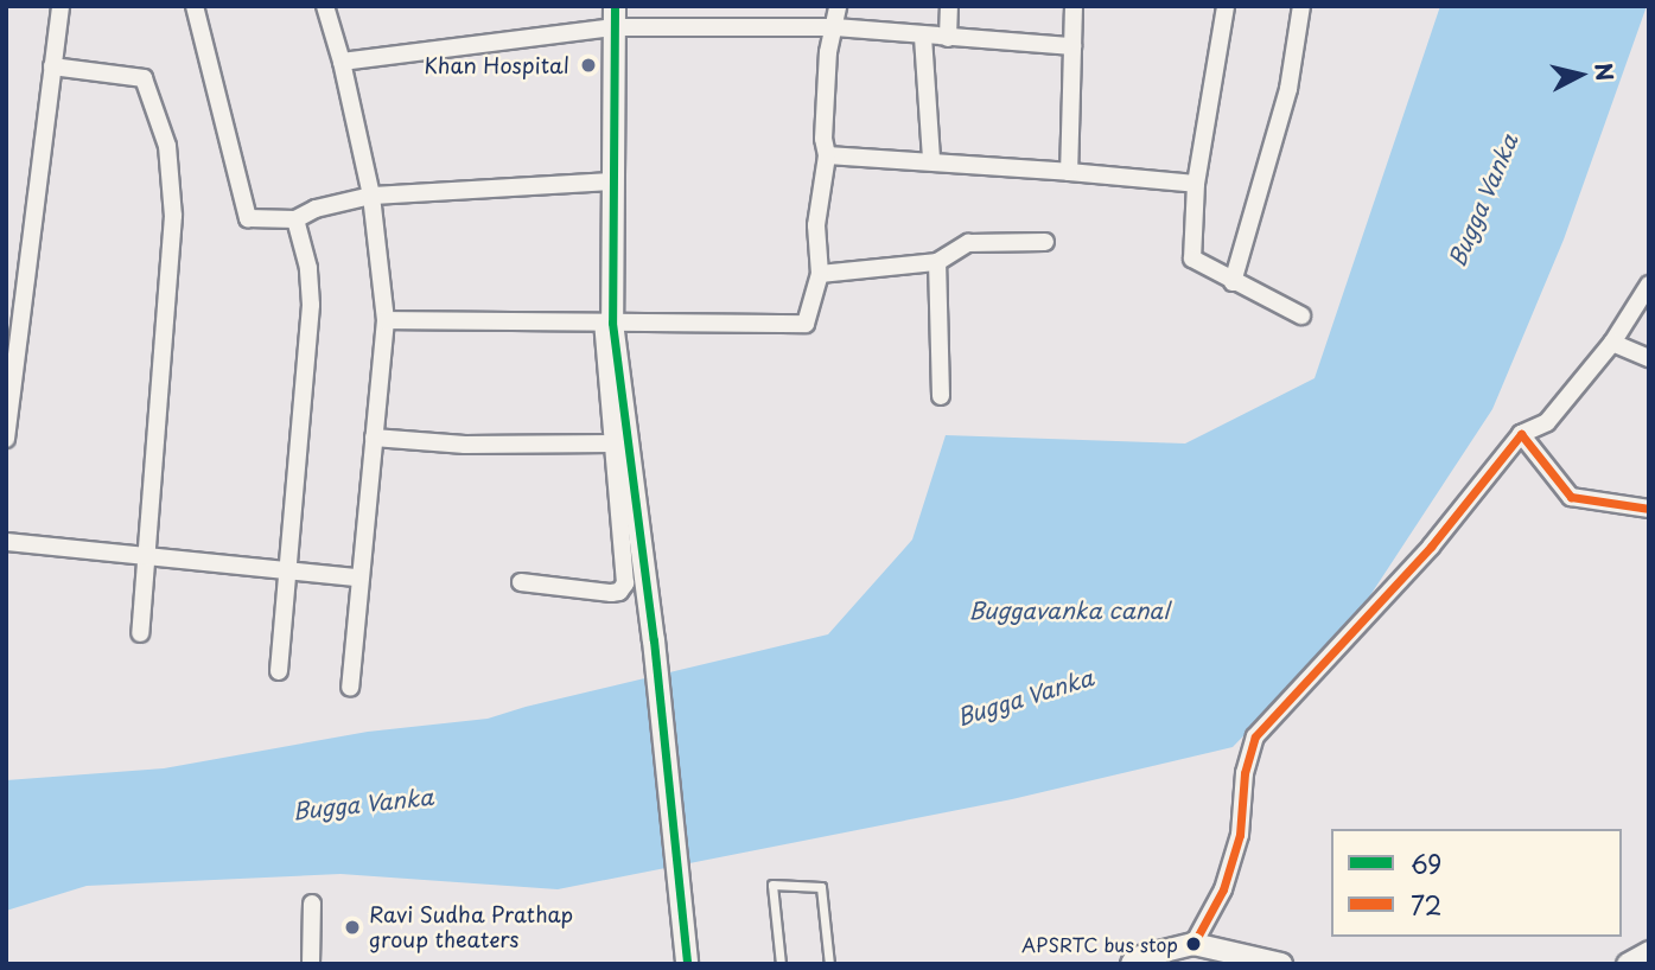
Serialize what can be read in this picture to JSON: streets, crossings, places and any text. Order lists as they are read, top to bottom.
{
  "water": ["Bugga Vanka", "Buggavanka canal"],
  "places": ["Khan Hospital", "Ravi Sudha Prathap group theaters", "APSRTC bus stop"],
  "lines": ["transit line 69", "transit line 72"],
  "legend": ["69", "72"],
  "north": "right"
}
